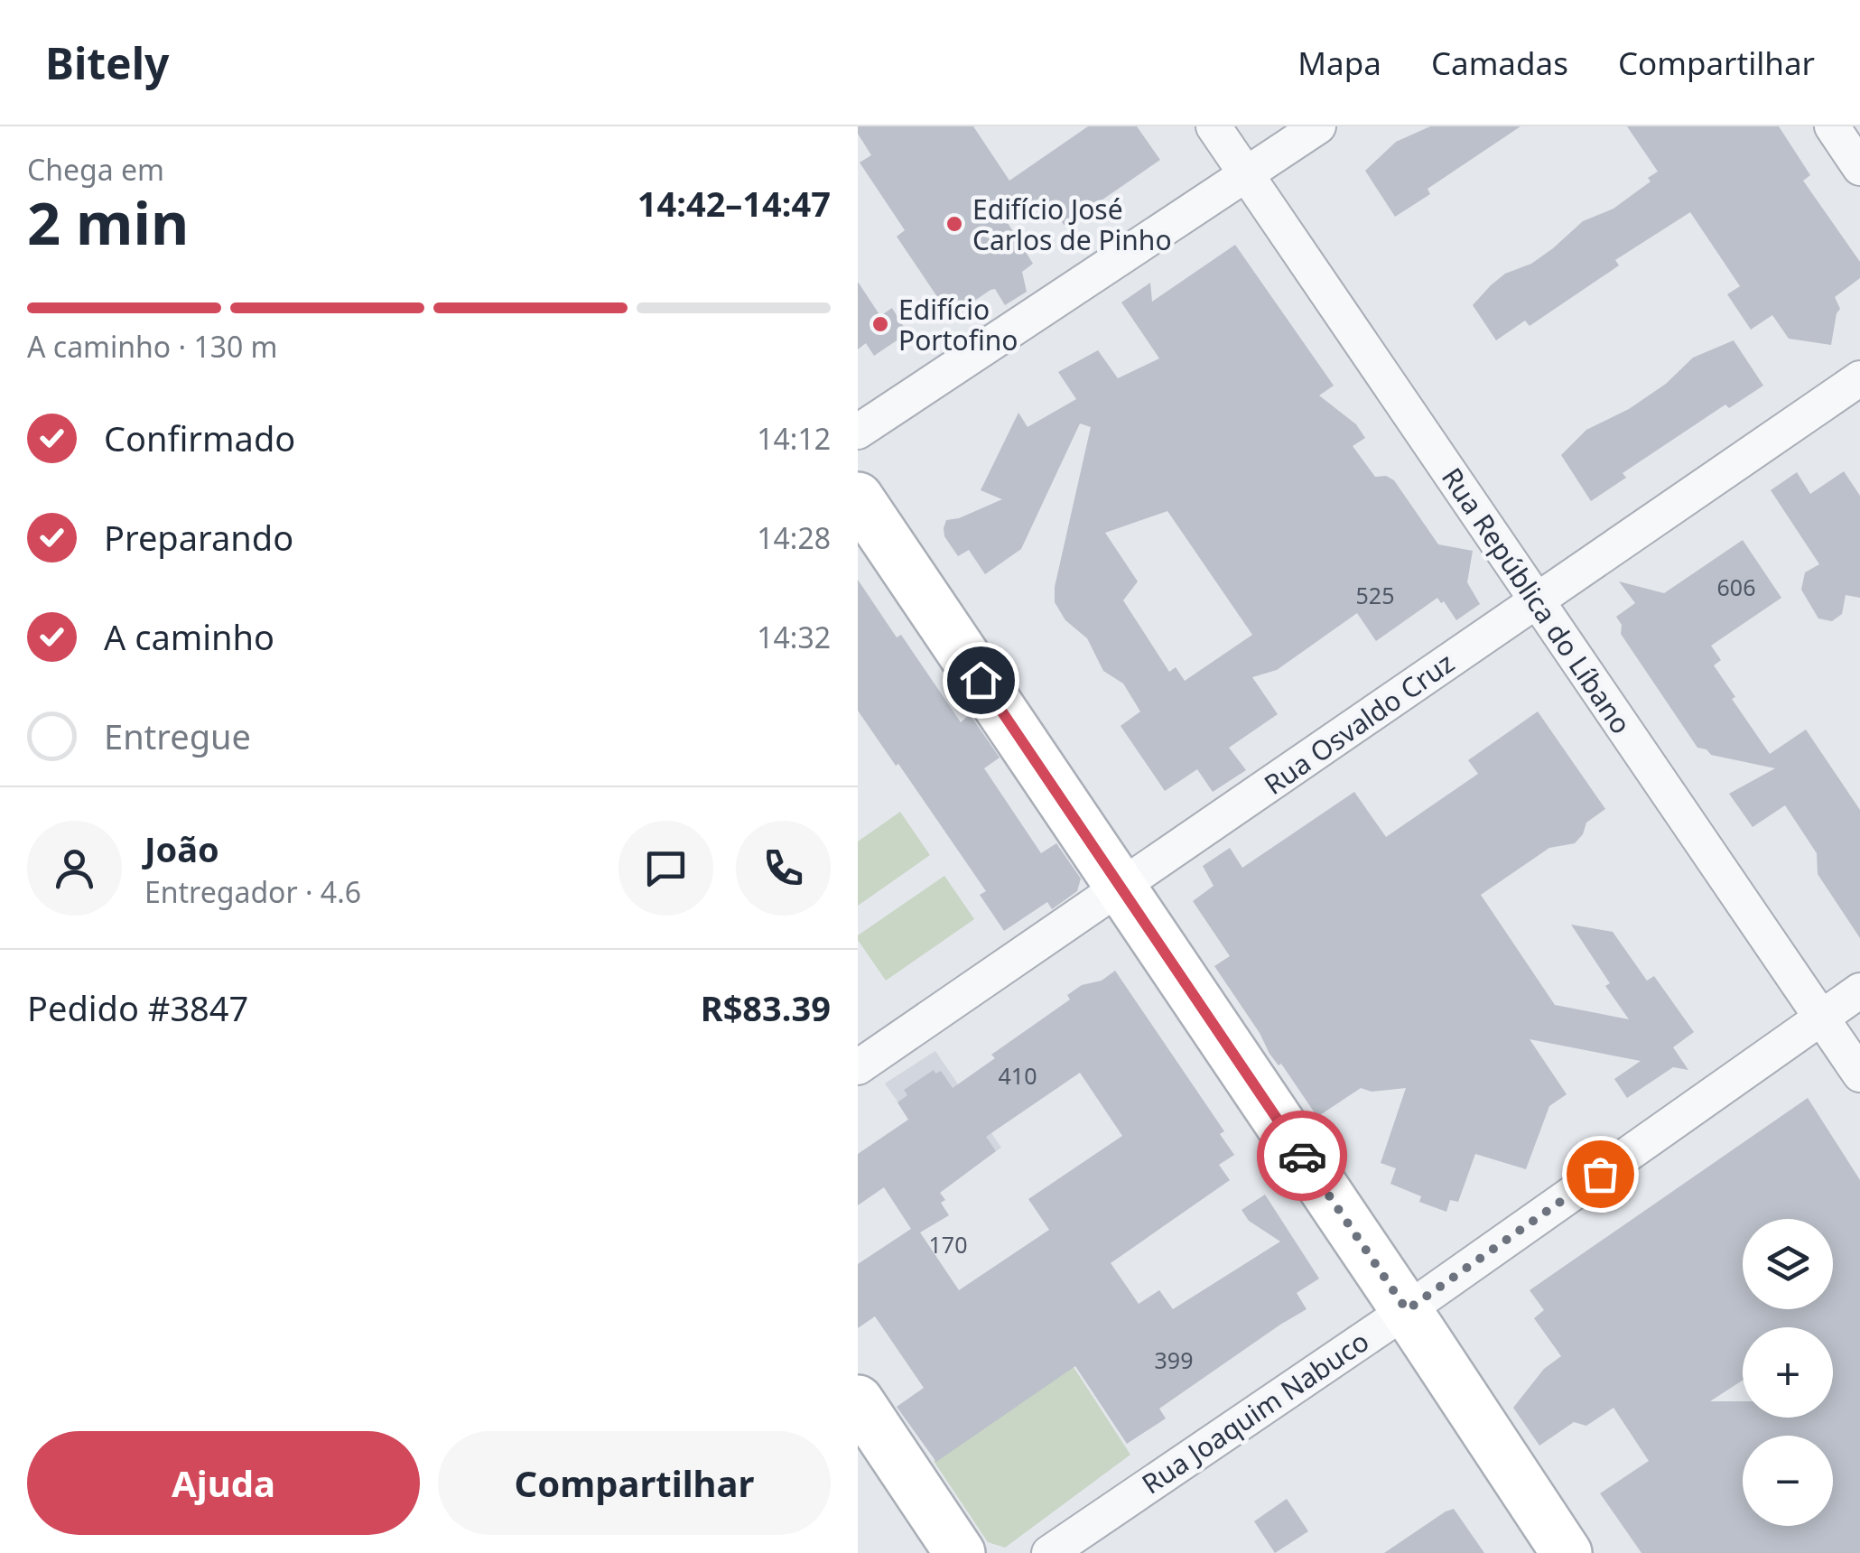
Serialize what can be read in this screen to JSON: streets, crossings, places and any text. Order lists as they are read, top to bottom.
{
  "streets": {
    "street": ["Rua República do Líbano", "Rua Osvaldo Cruz", "Rua Joaquim Nabuco"]
  },
  "crossings": [
    ["Rua República do Líbano", "Rua Osvaldo Cruz"],
    ["Rua República do Líbano", "Rua Joaquim Nabuco"]
  ],
  "places": ["Edifício José Carlos de Pinho", "Edifício Portofino"],
  "house_numbers": [
    "606",
    "525",
    "410",
    "170",
    "399"
  ],
  "page": {
    "header": "Bitely",
    "nav": ["Mapa", "Camadas", "Compartilhar"],
    "heading": ["2 min", "Chega em", "14:42–14:47"],
    "panel": [
      "João",
      "Entregador · 4.6",
      "Pedido #3847",
      "R$83.39"
    ],
    "bar": "A caminho · 130 m",
    "list": [
      ["Confirmado", "14:12"],
      ["Preparando", "14:28"],
      ["A caminho", "14:32"],
      "Entregue"
    ],
    "map_buttons": ["+", "−"],
    "buttons": ["Ajuda", "Compartilhar"]
  }
}
